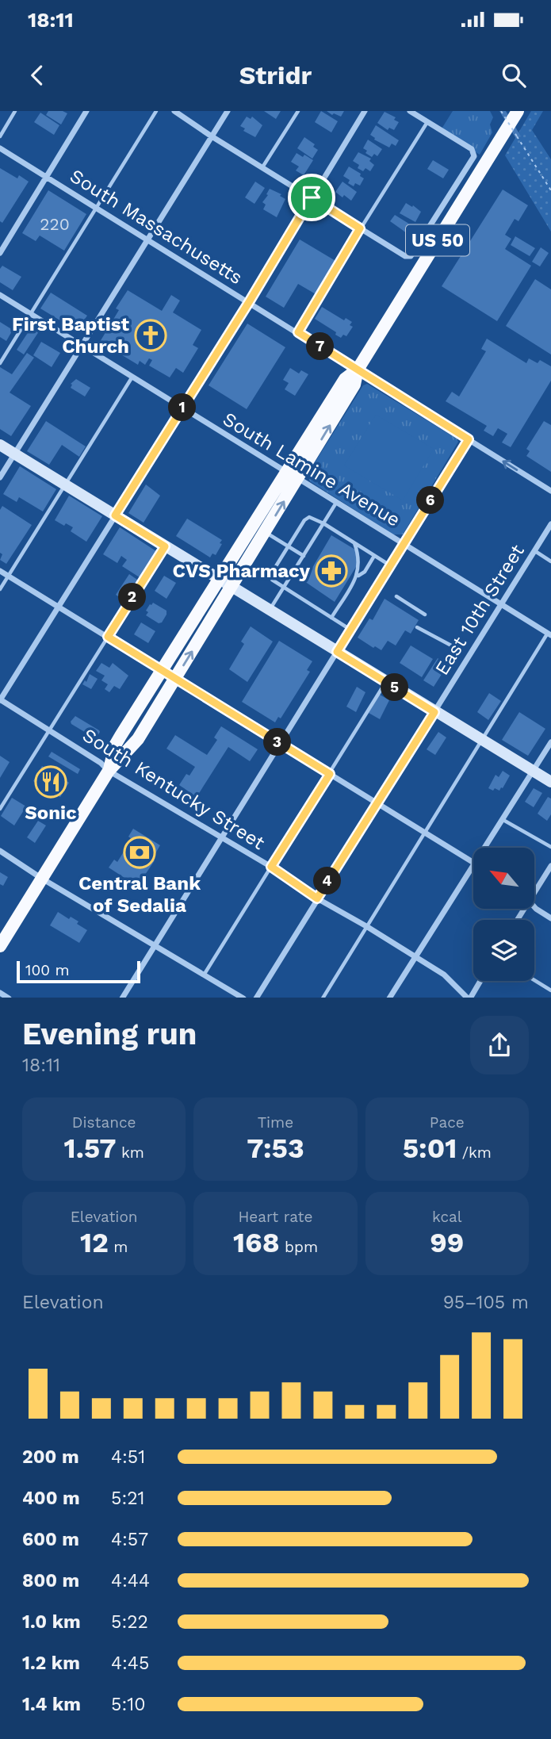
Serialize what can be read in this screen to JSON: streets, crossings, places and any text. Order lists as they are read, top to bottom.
{
  "streets": {
    "highway": ["US 50"],
    "street": [
      "South Massachusetts",
      "South Lamine Avenue",
      "East 10th Street",
      "South Kentucky Street"
    ]
  },
  "crossings": [
    ["South Massachusetts", "US 50"],
    ["US 50", "South Lamine Avenue"],
    ["US 50", "South Kentucky Street"],
    ["South Lamine Avenue", "East 10th Street"],
    ["East 10th Street", "South Kentucky Street"]
  ],
  "places": {
    "church": ["First Baptist Church"],
    "pharmacy": ["CVS Pharmacy"],
    "restaurant": ["Sonic"],
    "bank": ["Central Bank of Sedalia"]
  },
  "house_numbers": ["220"],
  "scale_bar": "100 m",
  "north": "top left",
  "page": {
    "status": "18:11",
    "header": "Stridr",
    "pins": [
      "7",
      "1",
      "6",
      "2",
      "5",
      "3",
      "4"
    ],
    "scale": "100 m",
    "heading": ["Evening run", "18:11"],
    "stats": [
      ["Distance", "1.57 km"],
      ["Time", "7:53"],
      ["Pace", "5:01 /km"],
      ["Elevation", "12 m"],
      ["Heart rate", "168 bpm"],
      ["kcal", "99"]
    ],
    "chart": ["Elevation", "95–105 m"],
    "list": [
      {
        "name": "200 m",
        "note": "4:51"
      },
      {
        "name": "400 m",
        "note": "5:21"
      },
      {
        "name": "600 m",
        "note": "4:57"
      },
      {
        "name": "800 m",
        "note": "4:44"
      },
      {
        "name": "1.0 km",
        "note": "5:22"
      },
      {
        "name": "1.2 km",
        "note": "4:45"
      },
      {
        "name": "1.4 km",
        "note": "5:10"
      }
    ]
  }
}
